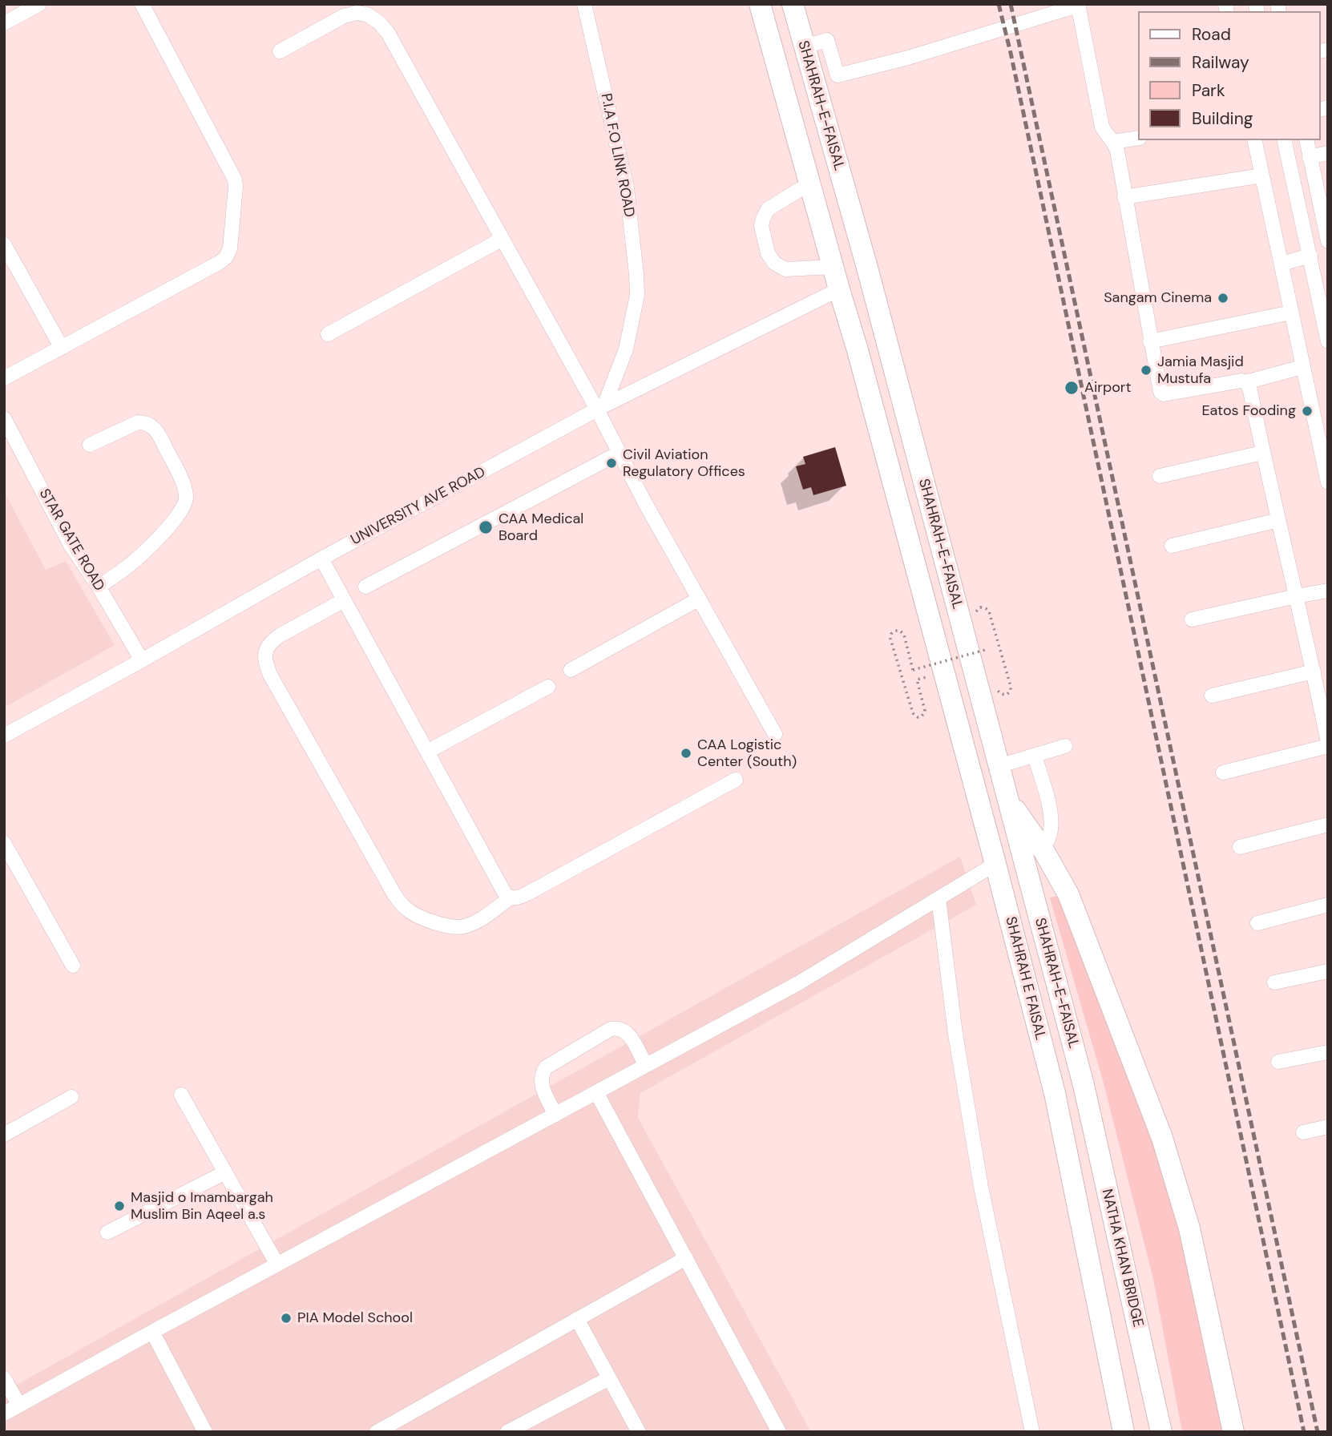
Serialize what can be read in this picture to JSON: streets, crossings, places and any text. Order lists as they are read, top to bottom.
{
  "streets": {
    "highway": ["SHAHRAH-E-FAISAL", "SHAHRAH E FAISAL", "NATHA KHAN BRIDGE"],
    "street": ["P.I.A F.O LINK ROAD", "UNIVERSITY AVE ROAD", "STAR GATE ROAD"]
  },
  "crossings": [
    ["SHAHRAH-E-FAISAL", "UNIVERSITY AVE ROAD"],
    ["SHAHRAH-E-FAISAL", "SHAHRAH E FAISAL"],
    ["SHAHRAH-E-FAISAL", "NATHA KHAN BRIDGE"],
    ["P.I.A F.O LINK ROAD", "UNIVERSITY AVE ROAD"],
    ["UNIVERSITY AVE ROAD", "STAR GATE ROAD"]
  ],
  "places": [
    "Sangam Cinema",
    "Jamia Masjid Mustufa",
    "Airport",
    "Eatos Fooding",
    "Civil Aviation Regulatory Offices",
    "CAA Medical Board",
    "CAA Logistic Center (South)",
    "Masjid o Imambargah Muslim Bin Aqeel a.s",
    "PIA Model School"
  ],
  "legend": [
    "Road",
    "Railway",
    "Park",
    "Building"
  ]
}
